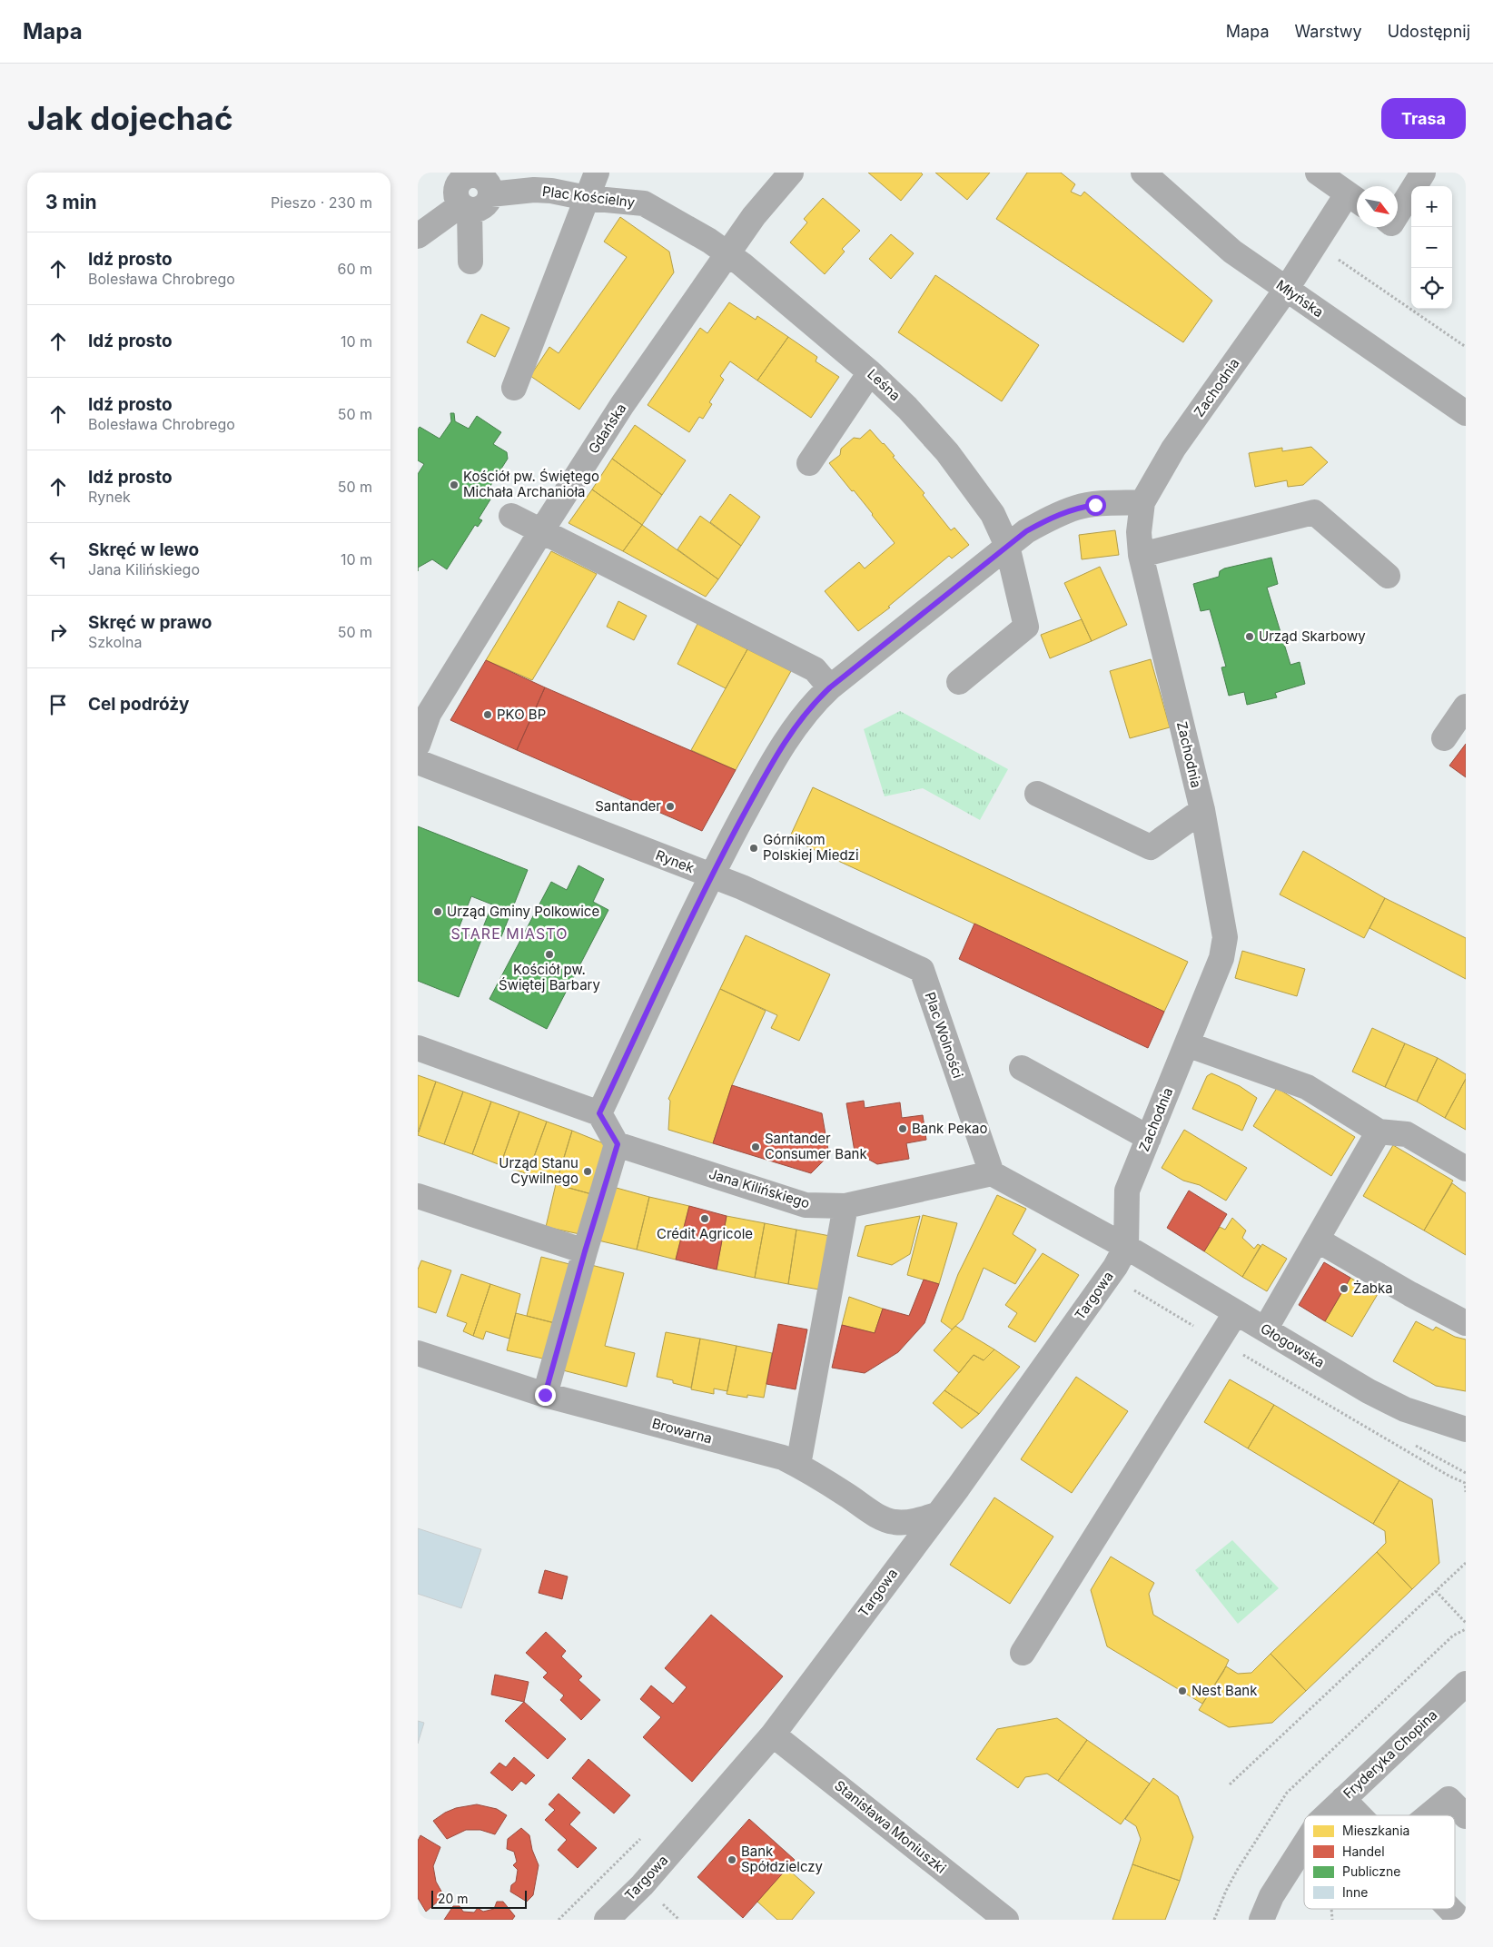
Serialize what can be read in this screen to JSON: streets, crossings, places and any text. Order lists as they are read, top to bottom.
{
  "streets": {
    "street": [
      "Plac Kościelny",
      "Młyńska",
      "Leśna",
      "Zachodnia",
      "Gdańska",
      "Rynek",
      "Plac Wolności",
      "Jana Kilińskiego",
      "Targowa",
      "Głogowska",
      "Browarna",
      "Fryderyka Chopina",
      "Stanisława Moniuszki"
    ]
  },
  "crossings": [
    ["Plac Kościelny", "Leśna"],
    ["Plac Kościelny", "Gdańska"],
    ["Młyńska", "Zachodnia"],
    ["Leśna", "Gdańska"],
    ["Zachodnia", "Targowa"],
    ["Zachodnia", "Głogowska"],
    ["Rynek", "Plac Wolności"],
    ["Plac Wolności", "Jana Kilińskiego"],
    ["Targowa", "Głogowska"],
    ["Targowa", "Browarna"],
    ["Targowa", "Stanisława Moniuszki"]
  ],
  "districts": ["STARE MIASTO"],
  "places": [
    "Kościół pw. Świętego Michała Archanioła",
    "Urząd Skarbowy",
    "PKO BP",
    "Santander",
    "Górnikom Polskiej Miedzi",
    "Urząd Gminy Polkowice",
    "Kościół pw. Świętej Barbary",
    "Bank Pekao",
    "Santander Consumer Bank",
    "Urząd Stanu Cywilnego",
    "Crédit Agricole",
    "Żabka",
    "Nest Bank",
    "Bank Spółdzielczy"
  ],
  "legend": [
    "Mieszkania",
    "Handel",
    "Publiczne",
    "Inne"
  ],
  "scale_bar": "20 m",
  "north": "bottom right",
  "page": {
    "header": "Mapa",
    "nav": ["Mapa", "Warstwy", "Udostępnij"],
    "buttons": "Trasa",
    "title": "Jak dojechać",
    "heading": ["3 min", "Pieszo · 230 m"],
    "map_buttons": ["+", "−"],
    "list": [
      ["Idź prosto", "Bolesława Chrobrego", "60 m"],
      ["Idź prosto", "10 m"],
      ["Idź prosto", "Bolesława Chrobrego", "50 m"],
      ["Idź prosto", "Rynek", "50 m"],
      ["Skręć w lewo", "Jana Kilińskiego", "10 m"],
      ["Skręć w prawo", "Szkolna", "50 m"],
      "Cel podróży"
    ],
    "scale": "20 m"
  }
}
